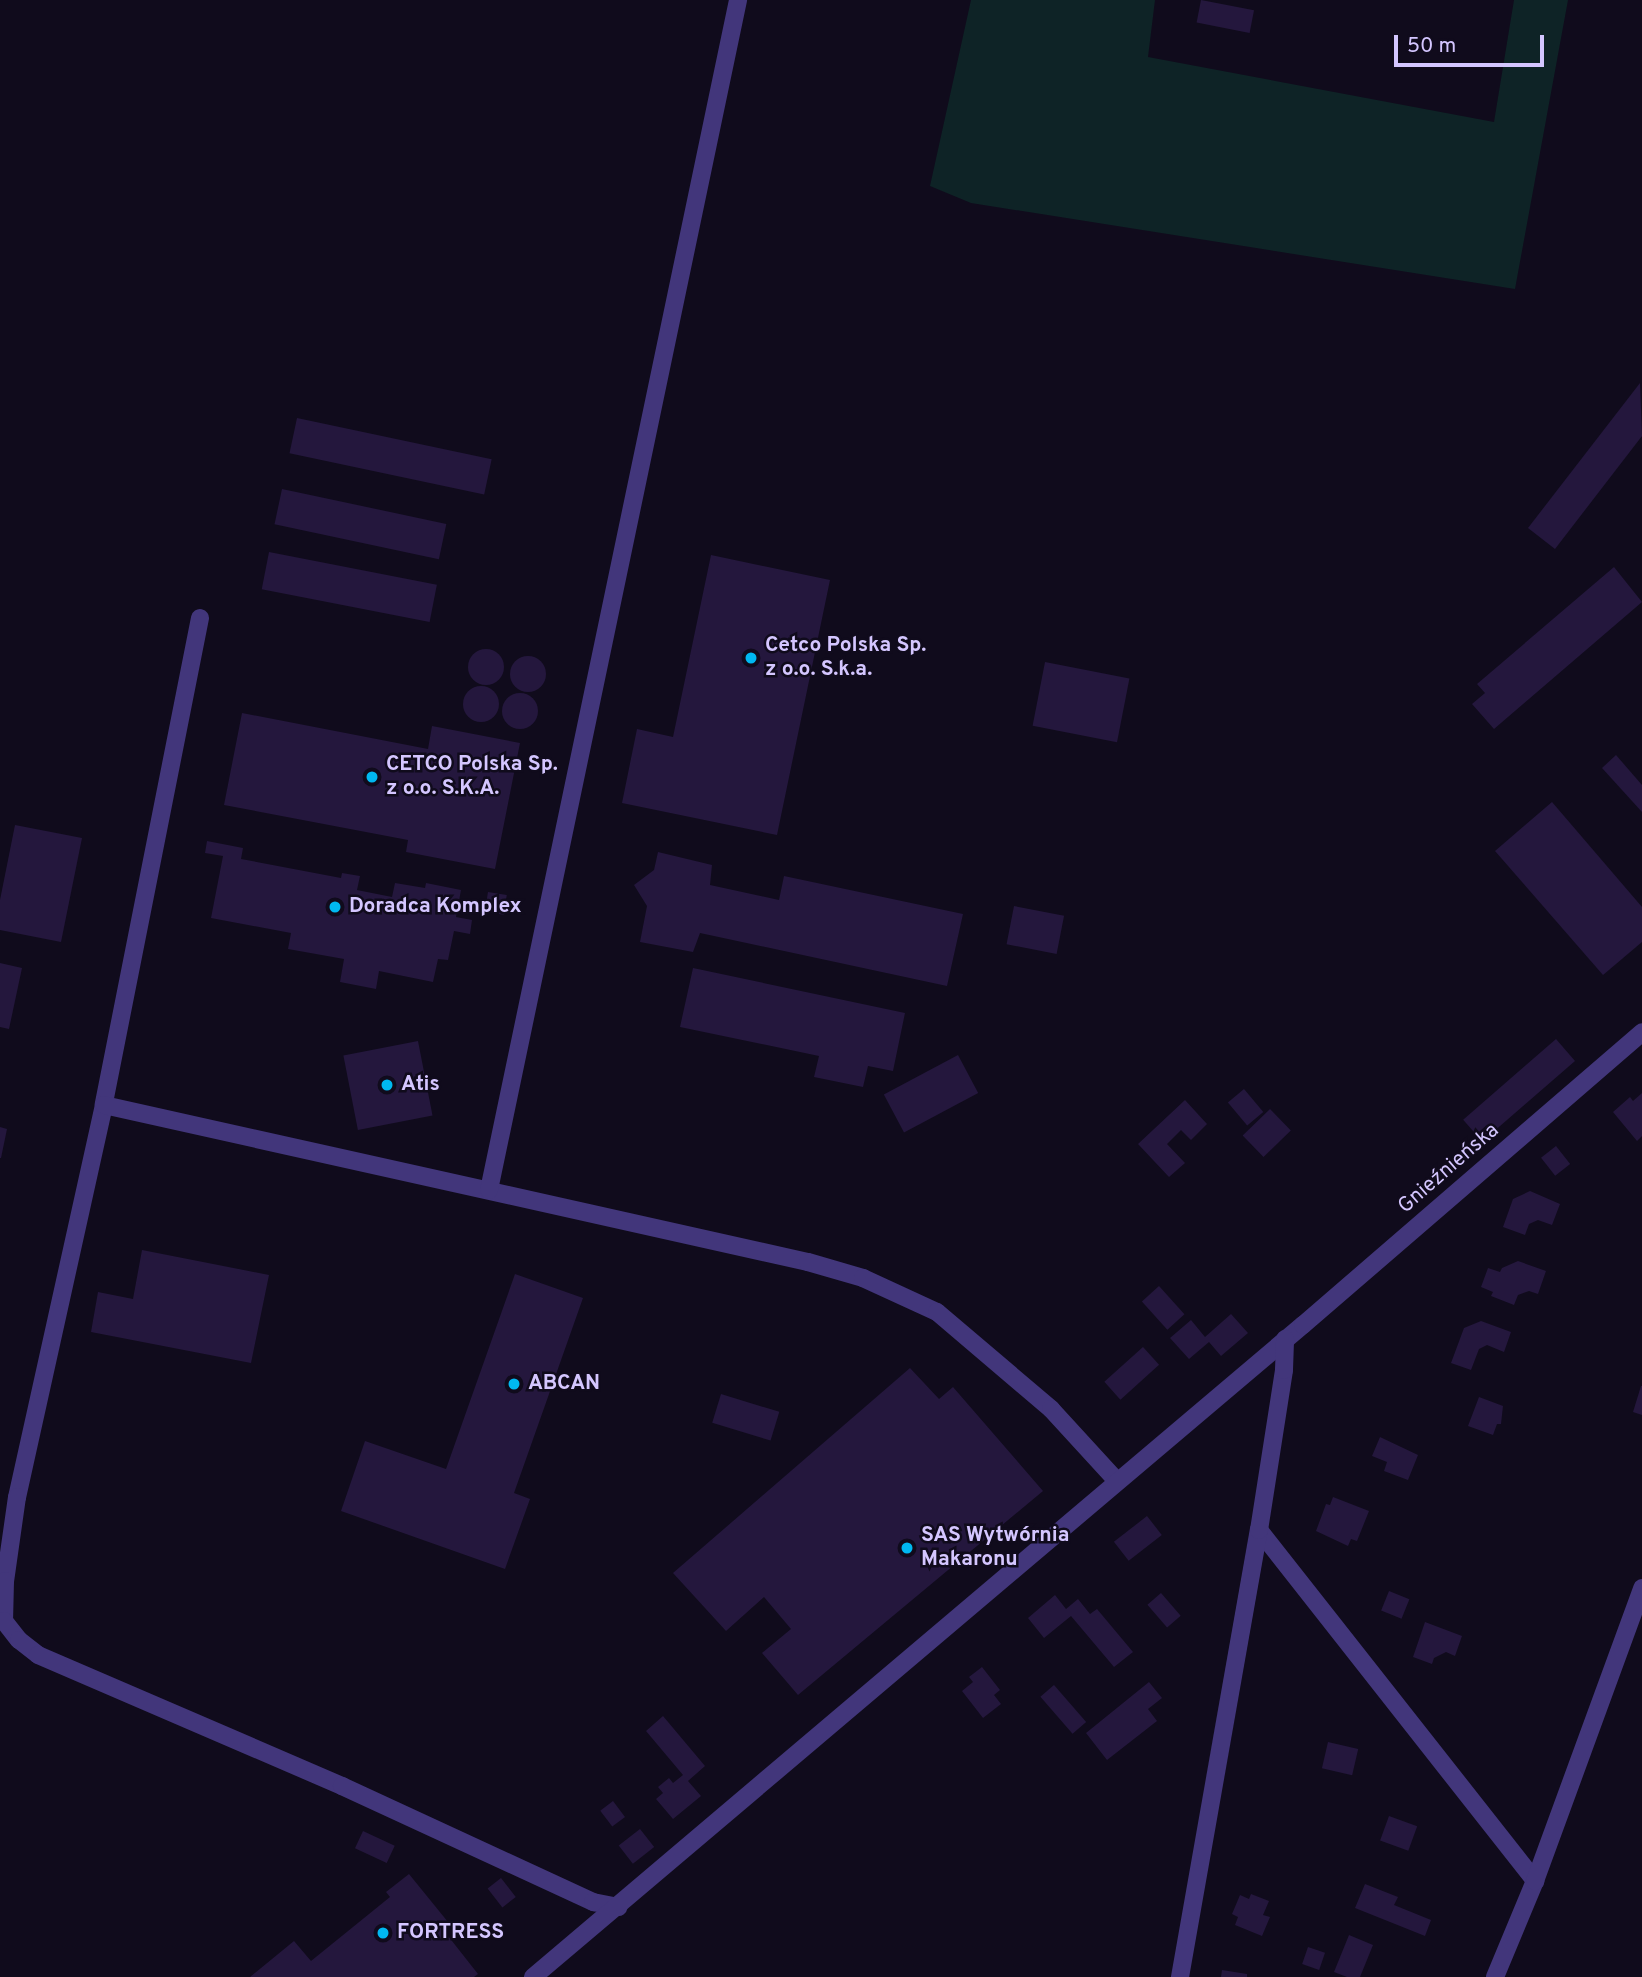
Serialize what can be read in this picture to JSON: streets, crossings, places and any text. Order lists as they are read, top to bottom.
{
  "streets": {
    "street": ["Gnieźnieńska"]
  },
  "places": [
    "Cetco Polska Sp. z o.o. S.k.a.",
    "CETCO Polska Sp. z o.o. S.K.A.",
    "Doradca Komplex",
    "Atis",
    "ABCAN",
    "SAS Wytwórnia Makaronu",
    "FORTRESS"
  ],
  "scale_bar": "50 m"
}
